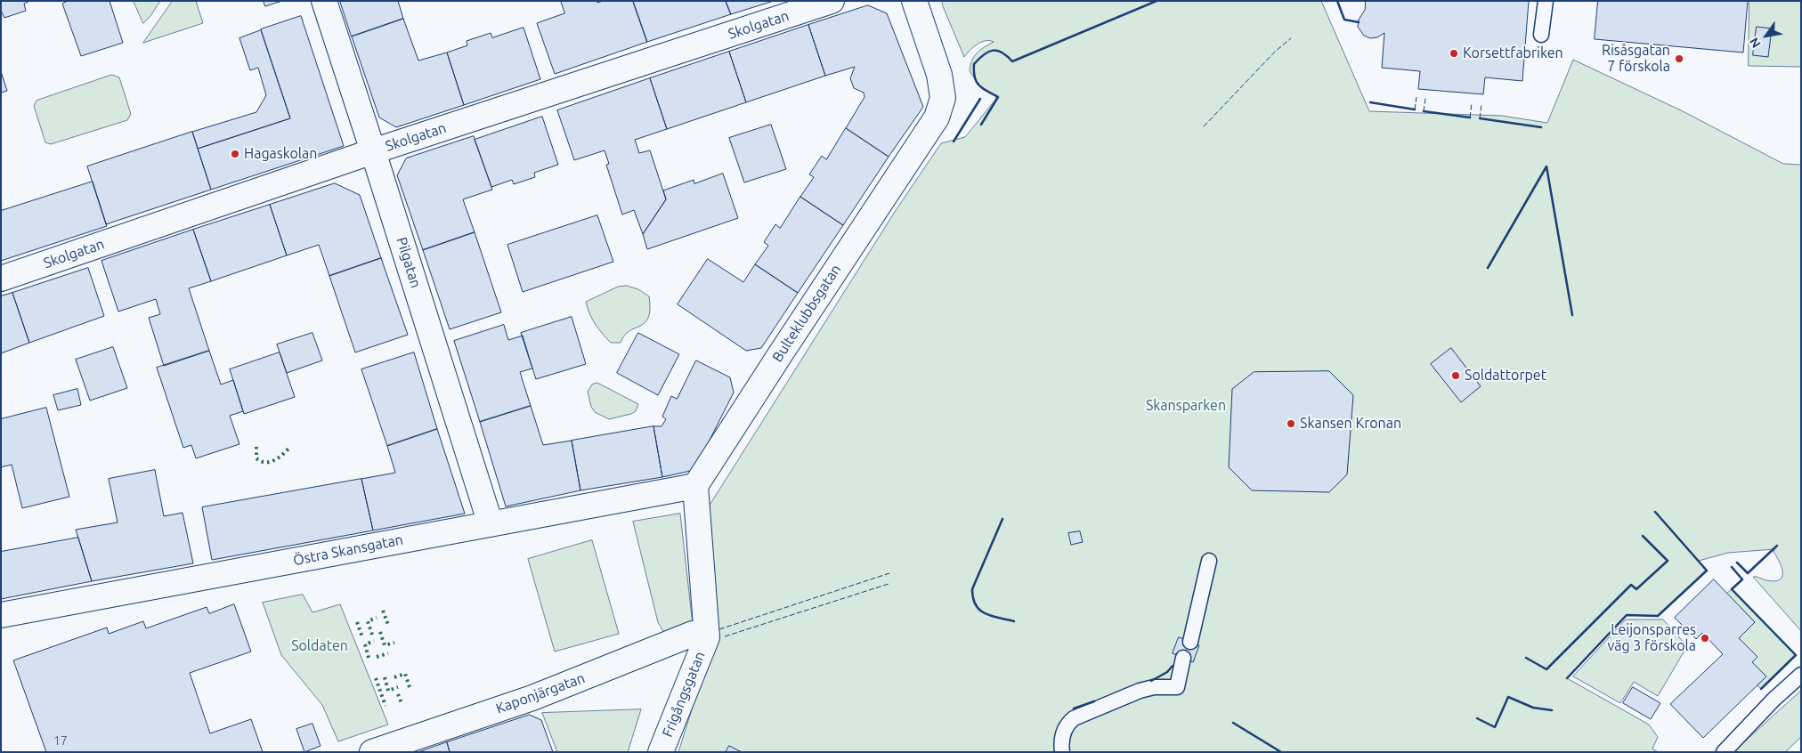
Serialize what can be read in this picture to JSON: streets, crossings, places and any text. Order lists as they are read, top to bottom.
{
  "streets": {
    "street": [
      "Skolgatan",
      "Pilgatan",
      "Bulteklubbsgatan",
      "Östra Skansgatan",
      "Kaponjärgatan",
      "Frigångsgatan"
    ]
  },
  "crossings": [
    ["Skolgatan", "Pilgatan"],
    ["Pilgatan", "Östra Skansgatan"],
    ["Bulteklubbsgatan", "Östra Skansgatan"],
    ["Kaponjärgatan", "Frigångsgatan"]
  ],
  "parks": ["Skansparken", "Soldaten"],
  "places": [
    "Korsettfabriken",
    "Risåsgatan 7 förskola",
    "Hagaskolan",
    "Soldattorpet",
    "Skansen Kronan",
    "Leijonsparres väg 3 förskola"
  ],
  "house_numbers": ["17"],
  "north": "bottom left"
}
